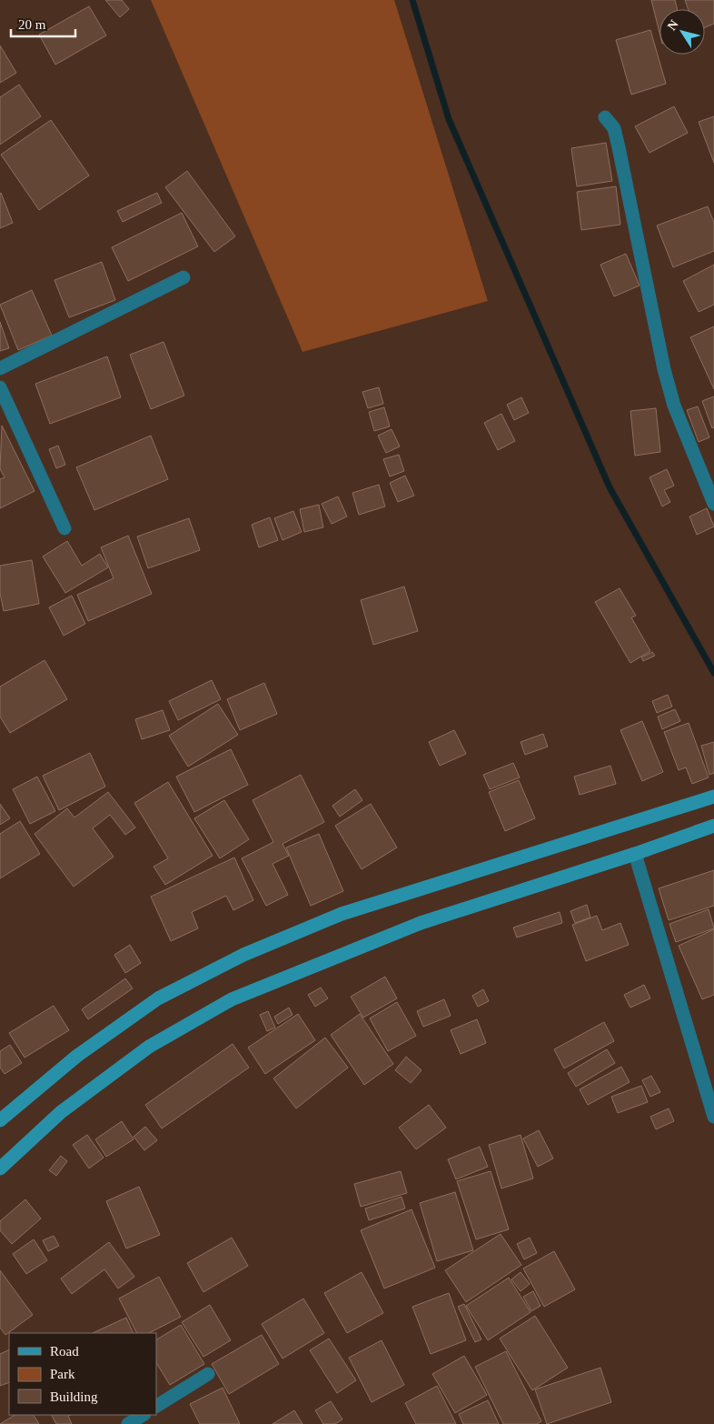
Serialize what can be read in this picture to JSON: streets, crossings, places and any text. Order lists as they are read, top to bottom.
{
  "legend": ["Road", "Park", "Building"],
  "scale_bar": "20 m",
  "north": "top left"
}
